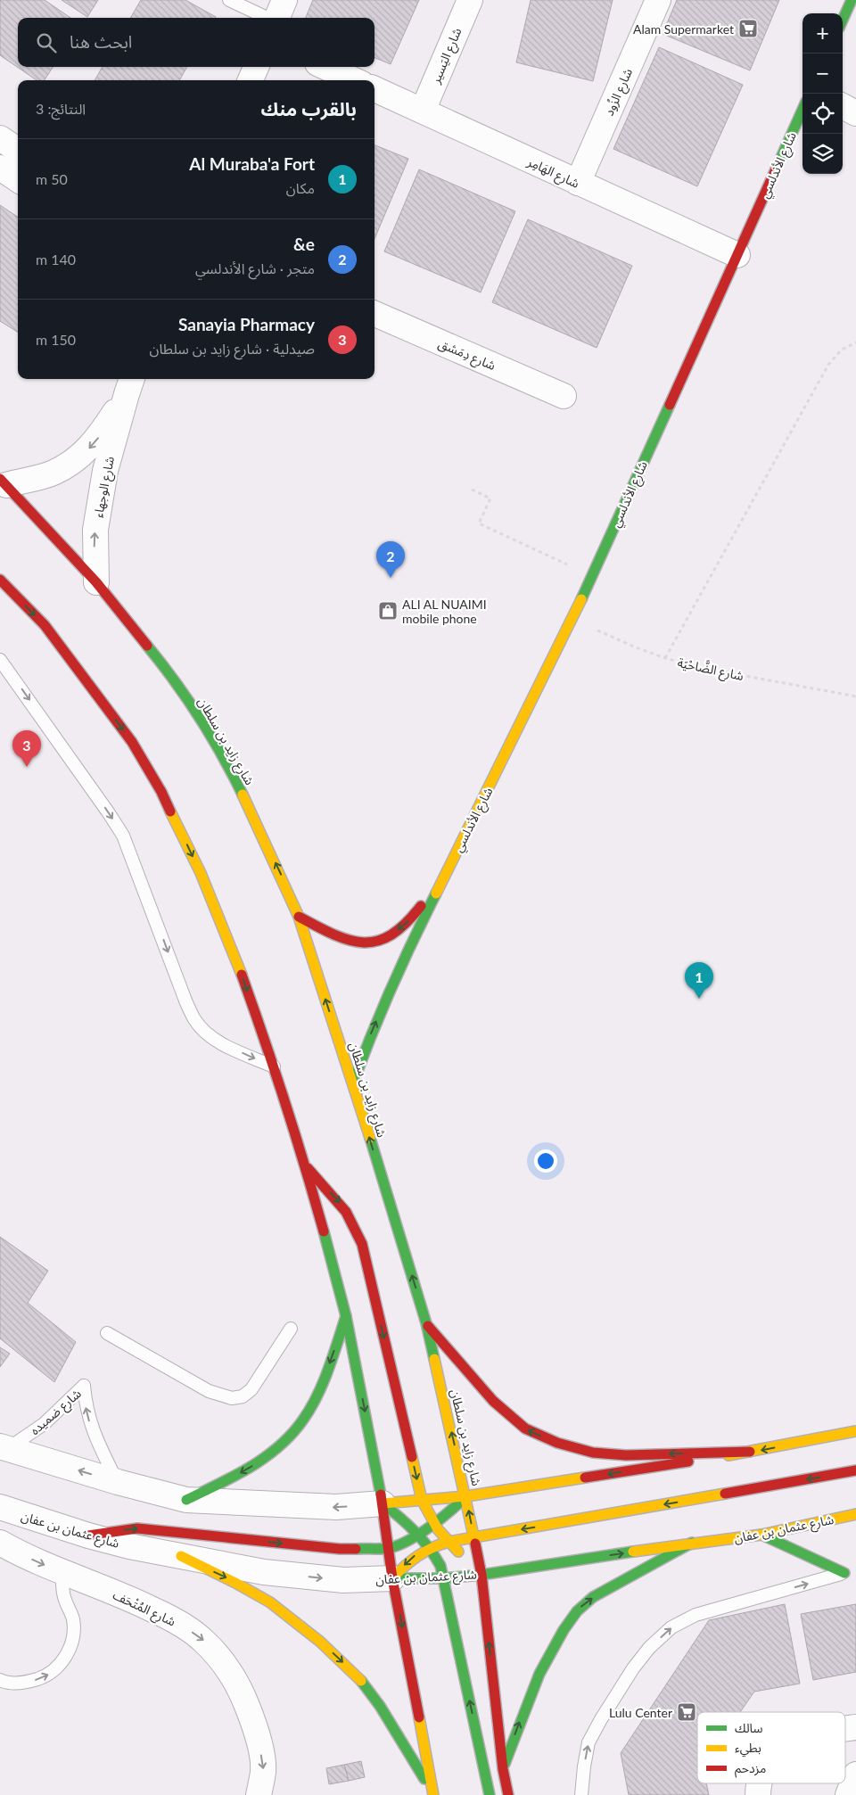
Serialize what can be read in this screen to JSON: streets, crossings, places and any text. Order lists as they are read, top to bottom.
{
  "streets": {
    "main road": ["شارع الأندلسي", "شارع زايد بن سلطان", "شارع عثمان بن عفان"],
    "street": [
      "شارع اليَسير",
      "شارع الزُود",
      "شارع الهَامِر",
      "شارع دِمَشق",
      "شارع الوجهاء",
      "شارع المُتْحَف"
    ],
    "lane": ["شارع ضميده"],
    "path": ["شارع الضَّاحْيَة"]
  },
  "crossings": [
    ["شارع اليَسير", "شارع الهَامِر"],
    ["شارع الزُود", "شارع الهَامِر"],
    ["شارع الأندلسي", "شارع الهَامِر"],
    ["شارع الأندلسي", "شارع الضَّاحْيَة"],
    ["شارع الأندلسي", "شارع زايد بن سلطان"],
    ["شارع الوجهاء", "شارع زايد بن سلطان"],
    ["شارع زايد بن سلطان", "شارع عثمان بن عفان"]
  ],
  "one_way": ["شارع المُتْحَف"],
  "places": {
    "supermarket": ["Alam Supermarket", "Lulu Center"],
    "shop": ["ALI AL NUAIMI mobile phone"]
  },
  "legend": ["سالك", "بطيء", "مزدحم"],
  "page": {
    "map_buttons": ["+", "−"],
    "search": "ابحث هنا",
    "heading": ["بالقرب منك", "النتائج: 3"],
    "list": [
      {
        "mark": "1",
        "name": "Al Muraba'a Fort",
        "note": "مكان",
        "value": "50 m"
      },
      {
        "mark": "2",
        "name": "e&",
        "note": "متجر · شارع الأندلسي",
        "value": "140 m"
      },
      {
        "mark": "3",
        "name": "Sanayia Pharmacy",
        "note": "صيدلية · شارع زايد بن سلطان",
        "value": "150 m"
      }
    ],
    "pins": ["2", "3", "1"]
  }
}
